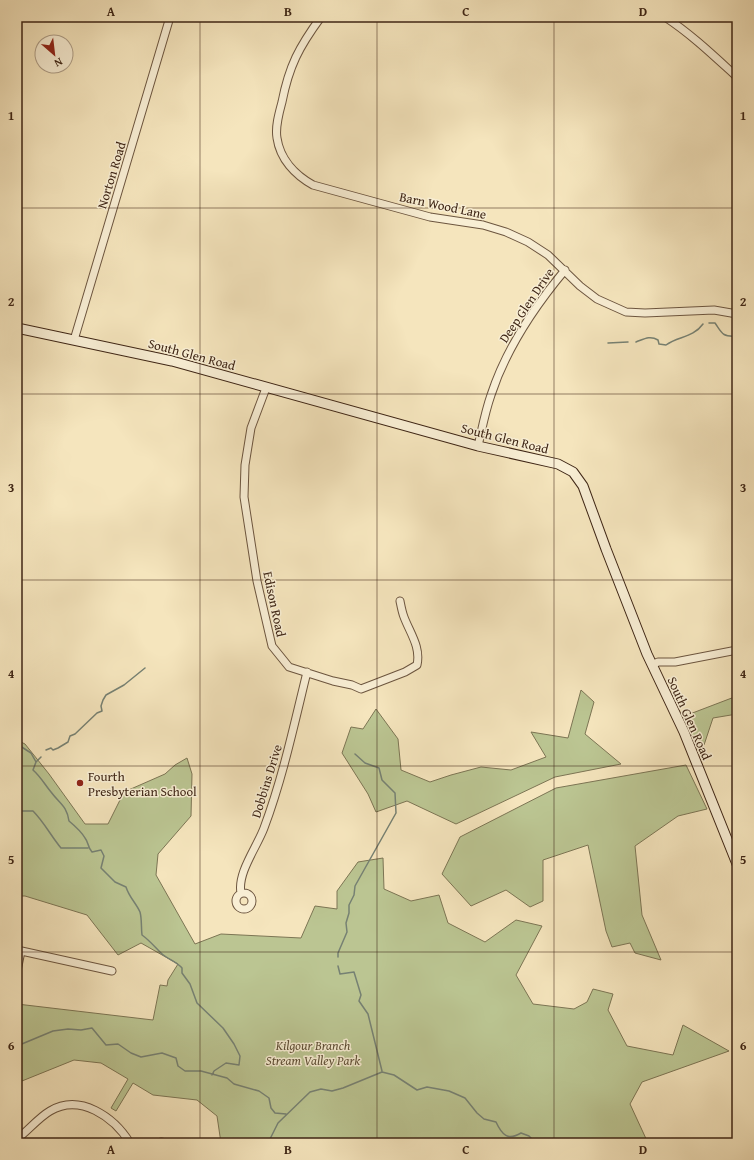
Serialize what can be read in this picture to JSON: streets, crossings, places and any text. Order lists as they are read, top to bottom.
{
  "streets": {
    "main road": ["South Glen Road"],
    "street": [
      "Norton Road",
      "Barn Wood Lane",
      "Deep Glen Drive",
      "Edison Road",
      "Dobbins Drive"
    ]
  },
  "crossings": [
    ["Norton Road", "South Glen Road"],
    ["Barn Wood Lane", "Deep Glen Drive"],
    ["Deep Glen Drive", "South Glen Road"],
    ["South Glen Road", "Edison Road"],
    ["Edison Road", "Dobbins Drive"]
  ],
  "parks": ["Kilgour Branch Stream Valley Park"],
  "places": ["Fourth Presbyterian School"],
  "north": "bottom right",
  "grid": {
    "columns": [
      "A",
      "B",
      "C",
      "D"
    ],
    "rows": [
      "1",
      "2",
      "3",
      "4",
      "5",
      "6"
    ]
  }
}
